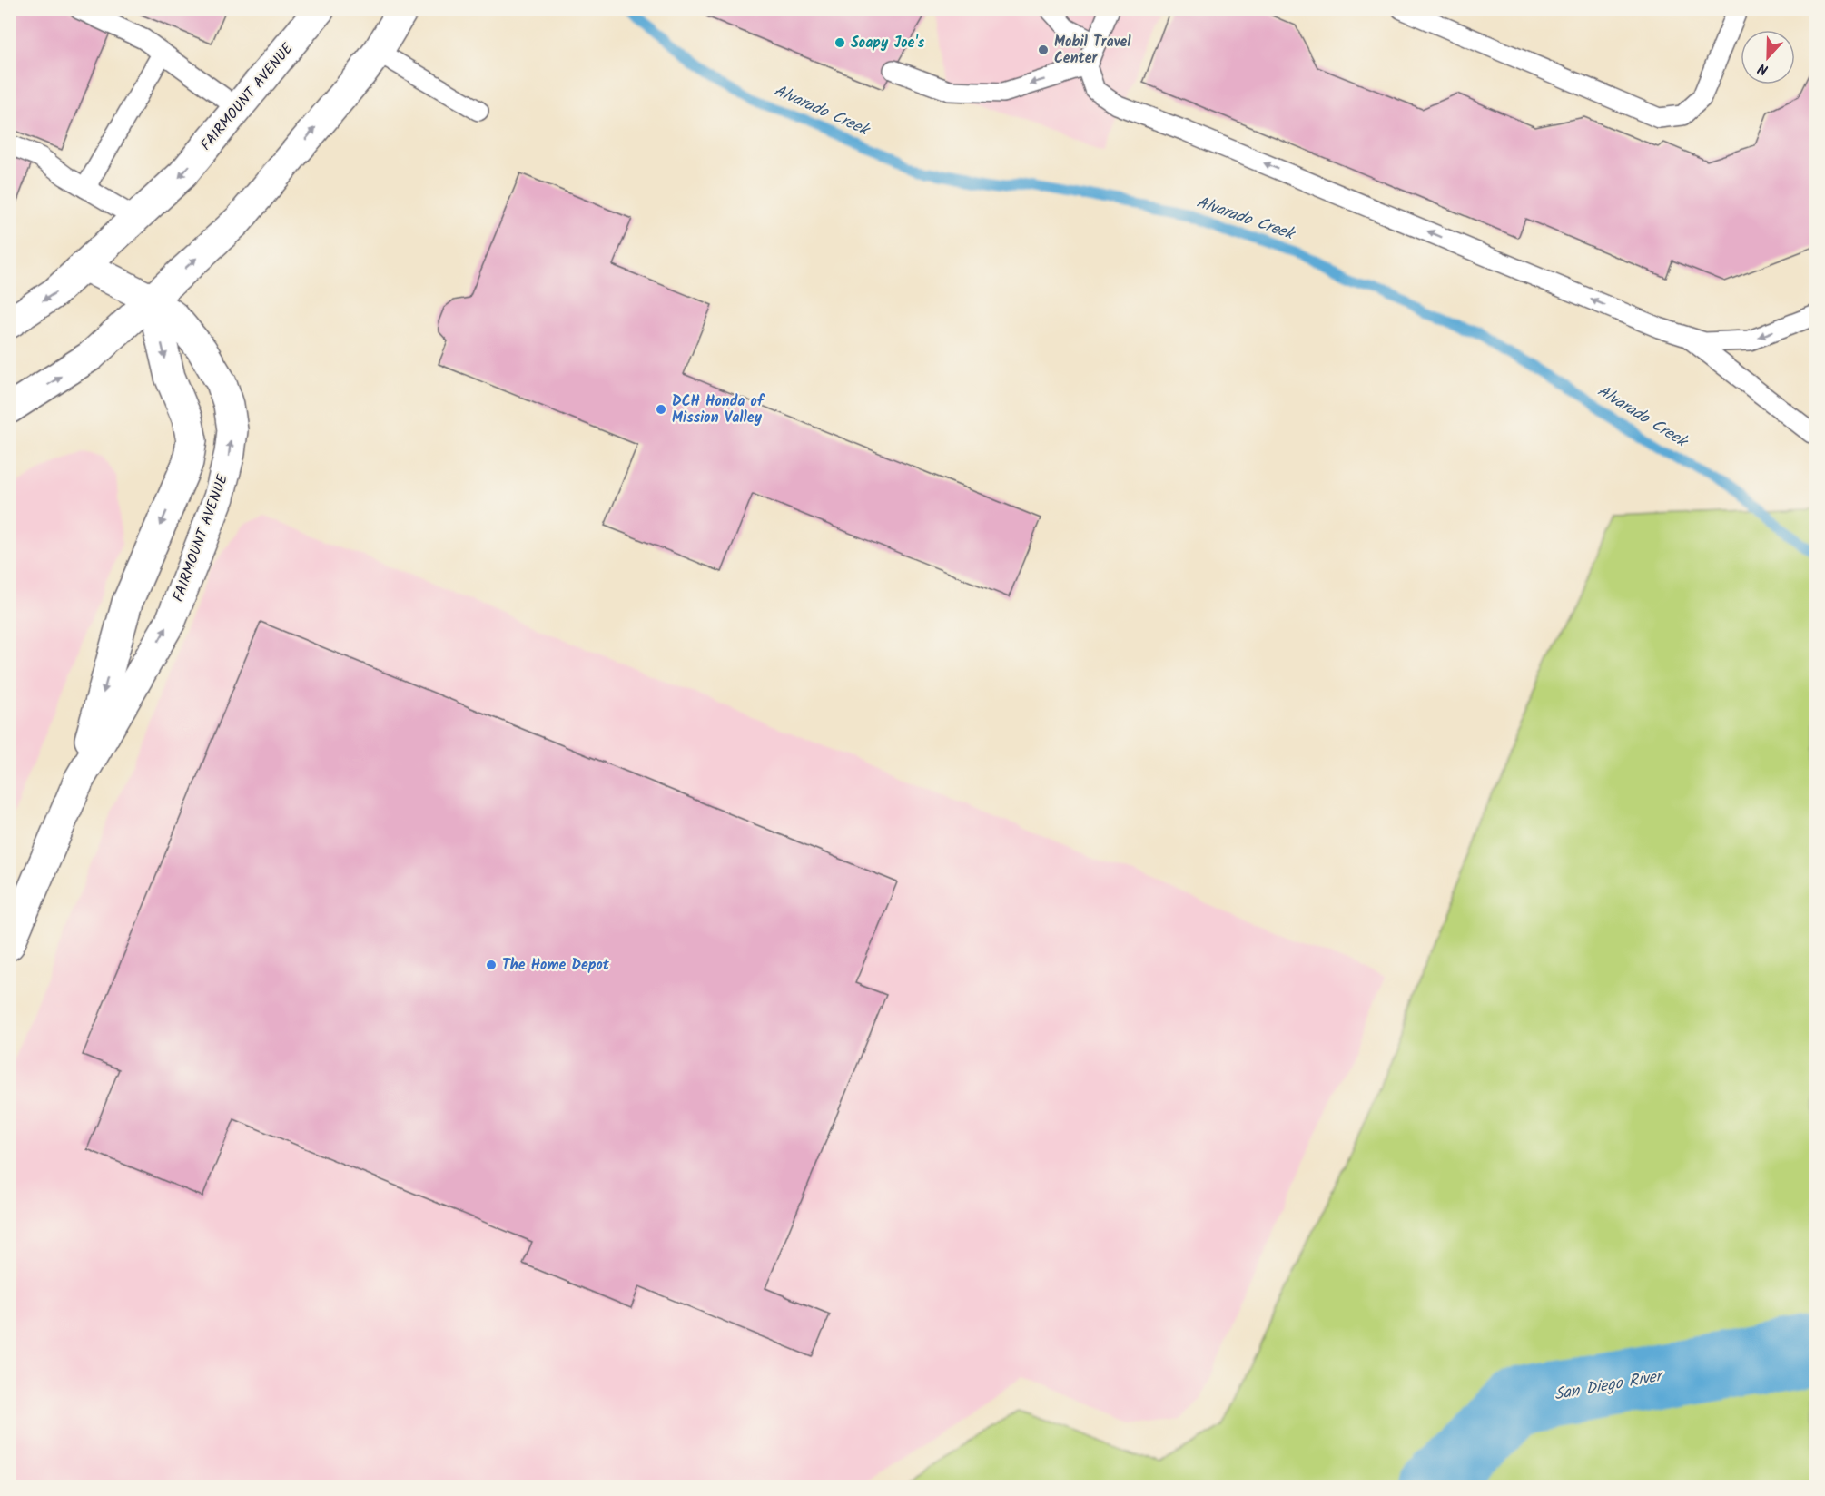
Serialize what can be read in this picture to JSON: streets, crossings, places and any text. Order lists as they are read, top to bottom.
{
  "streets": {
    "street": ["FAIRMOUNT AVENUE"]
  },
  "water": ["Alvarado Creek", "San Diego River"],
  "places": [
    "Soapy Joe's",
    "Mobil Travel Center",
    "DCH Honda of Mission Valley",
    "The Home Depot"
  ],
  "north": "bottom"
}
